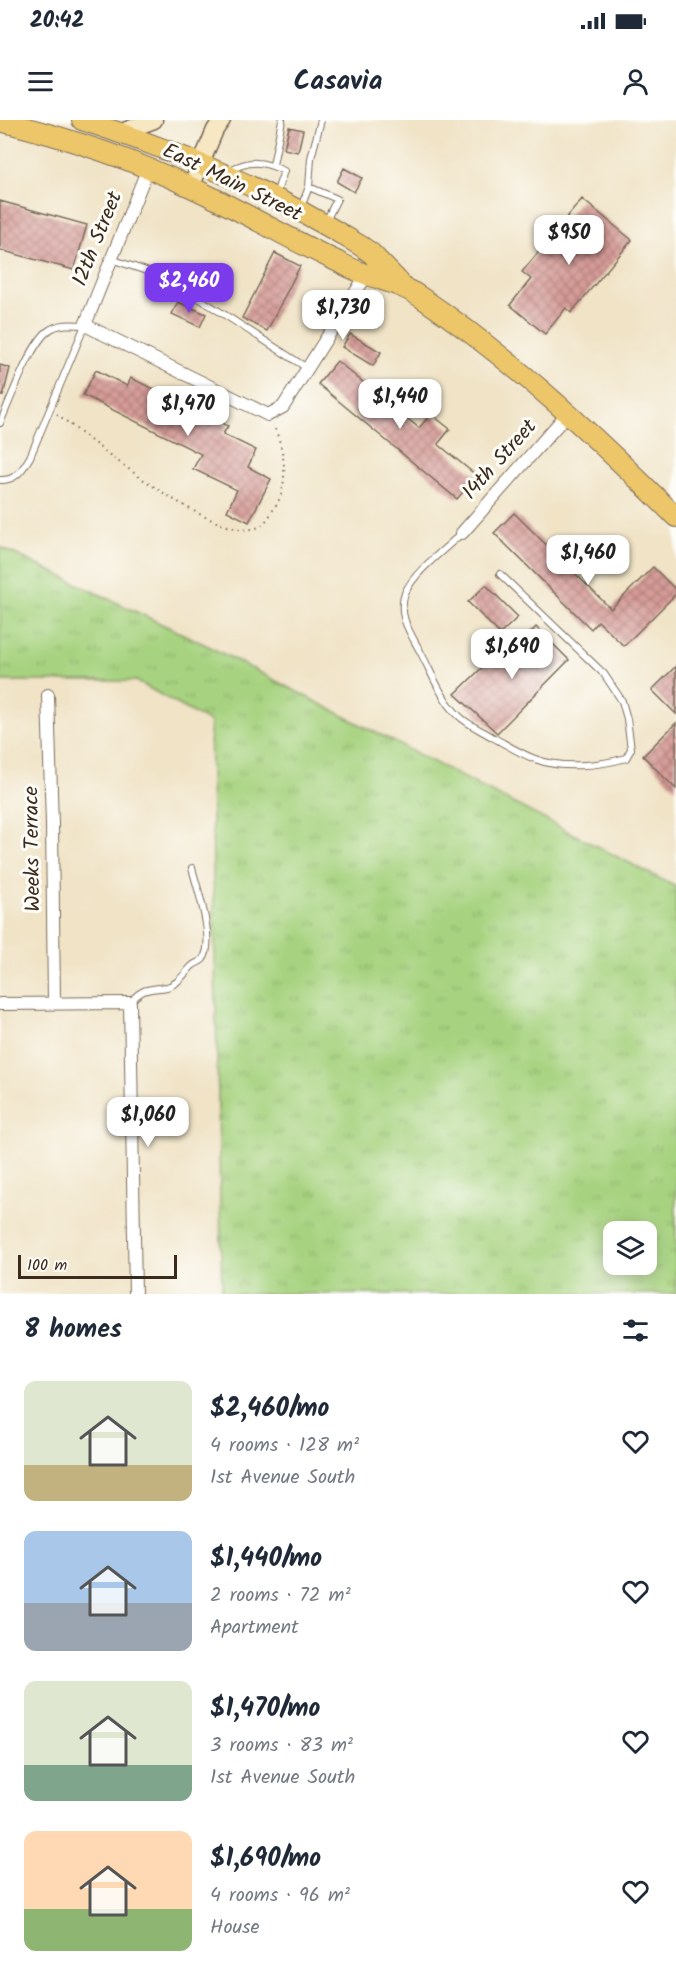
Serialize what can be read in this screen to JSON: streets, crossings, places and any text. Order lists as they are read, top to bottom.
{
  "streets": {
    "highway": ["East Main Street"],
    "street": ["12th Street", "14th Street", "Weeks Terrace"]
  },
  "crossings": [
    ["East Main Street", "12th Street"],
    ["East Main Street", "14th Street"]
  ],
  "scale_bar": "100 m",
  "page": {
    "status": "20:42",
    "header": "Casavia",
    "price": [
      "$950",
      "$2,460",
      "$1,730",
      "$1,440",
      "$1,470",
      "$1,460",
      "$1,690",
      "$1,060"
    ],
    "scale": "100 m",
    "heading": "8 homes",
    "list": [
      {
        "name": "$2,460/mo",
        "note": "4 rooms · 128 m² · 1st Avenue South"
      },
      {
        "name": "$1,440/mo",
        "note": "2 rooms · 72 m² · Apartment"
      },
      {
        "name": "$1,470/mo",
        "note": "3 rooms · 83 m² · 1st Avenue South"
      },
      {
        "name": "$1,690/mo",
        "note": "4 rooms · 96 m² · House"
      }
    ]
  }
}
